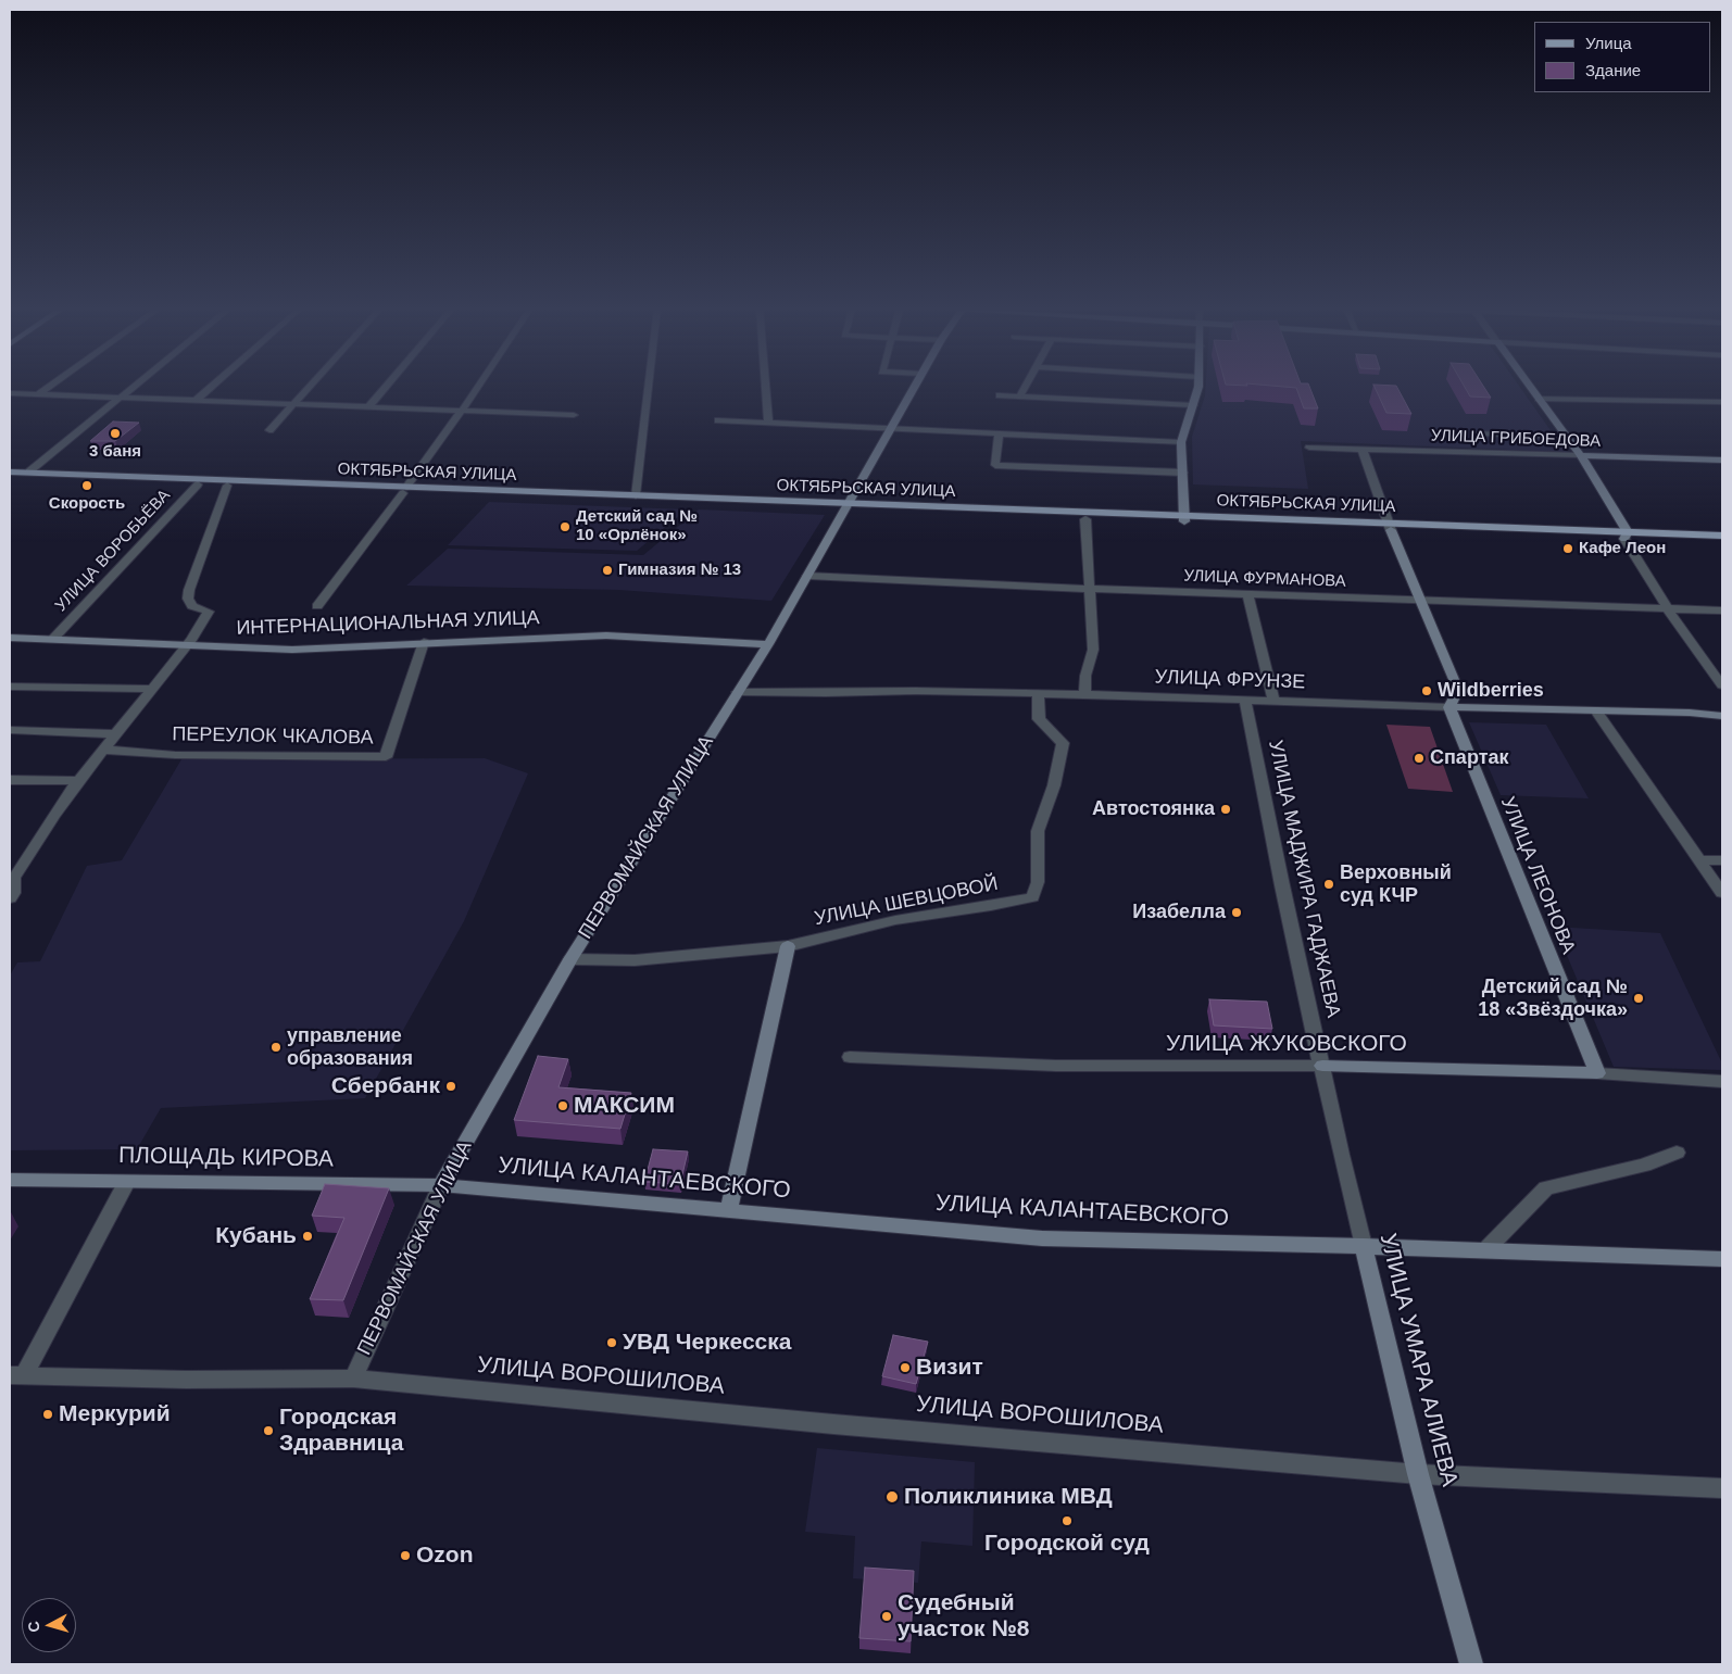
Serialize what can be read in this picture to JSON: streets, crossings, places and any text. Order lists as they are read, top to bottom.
{
  "streets": {
    "main road": ["ОКТЯБРЬСКАЯ УЛИЦА"],
    "street": [
      "УЛИЦА ГРИБОЕДОВА",
      "УЛИЦА ВОРОБЬЁВА",
      "УЛИЦА ФУРМАНОВА",
      "ИНТЕРНАЦИОНАЛЬНАЯ УЛИЦА",
      "УЛИЦА ФРУНЗЕ",
      "ПЕРЕУЛОК ЧКАЛОВА",
      "ПЕРВОМАЙСКАЯ УЛИЦА",
      "УЛИЦА ЛЕОНОВА",
      "УЛИЦА МАДЖИРА ГАДЖАЕВА",
      "УЛИЦА ШЕВЦОВОЙ",
      "УЛИЦА ЖУКОВСКОГО",
      "ПЛОЩАДЬ КИРОВА",
      "УЛИЦА КАЛАНТАЕВСКОГО",
      "УЛИЦА УМАРА АЛИЕВА",
      "УЛИЦА ВОРОШИЛОВА"
    ]
  },
  "crossings": [
    ["ОКТЯБРЬСКАЯ УЛИЦА", "УЛИЦА ВОРОБЬЁВА"],
    ["ОКТЯБРЬСКАЯ УЛИЦА", "ПЕРВОМАЙСКАЯ УЛИЦА"],
    ["УЛИЦА ВОРОБЬЁВА", "ИНТЕРНАЦИОНАЛЬНАЯ УЛИЦА"],
    ["УЛИЦА ФУРМАНОВА", "ПЕРВОМАЙСКАЯ УЛИЦА"],
    ["ИНТЕРНАЦИОНАЛЬНАЯ УЛИЦА", "ПЕРЕУЛОК ЧКАЛОВА"],
    ["ИНТЕРНАЦИОНАЛЬНАЯ УЛИЦА", "ПЕРВОМАЙСКАЯ УЛИЦА"],
    ["УЛИЦА ФРУНЗЕ", "ПЕРВОМАЙСКАЯ УЛИЦА"],
    ["УЛИЦА ФРУНЗЕ", "УЛИЦА ЛЕОНОВА"],
    ["УЛИЦА ФРУНЗЕ", "УЛИЦА МАДЖИРА ГАДЖАЕВА"],
    ["УЛИЦА ФРУНЗЕ", "УЛИЦА ШЕВЦОВОЙ"],
    ["ПЕРВОМАЙСКАЯ УЛИЦА", "УЛИЦА ШЕВЦОВОЙ"],
    ["ПЕРВОМАЙСКАЯ УЛИЦА", "ПЛОЩАДЬ КИРОВА"],
    ["ПЕРВОМАЙСКАЯ УЛИЦА", "УЛИЦА КАЛАНТАЕВСКОГО"],
    ["ПЕРВОМАЙСКАЯ УЛИЦА", "УЛИЦА ВОРОШИЛОВА"],
    ["УЛИЦА ЛЕОНОВА", "УЛИЦА ЖУКОВСКОГО"],
    ["УЛИЦА МАДЖИРА ГАДЖАЕВА", "УЛИЦА ЖУКОВСКОГО"],
    ["УЛИЦА МАДЖИРА ГАДЖАЕВА", "УЛИЦА УМАРА АЛИЕВА"],
    ["УЛИЦА ЖУКОВСКОГО", "УЛИЦА УМАРА АЛИЕВА"],
    ["ПЛОЩАДЬ КИРОВА", "УЛИЦА КАЛАНТАЕВСКОГО"],
    ["УЛИЦА КАЛАНТАЕВСКОГО", "УЛИЦА УМАРА АЛИЕВА"],
    ["УЛИЦА УМАРА АЛИЕВА", "УЛИЦА ВОРОШИЛОВА"]
  ],
  "places": [
    "3 баня",
    "Скорость",
    "Детский сад № 10 «Орлёнок»",
    "Кафе Леон",
    "Гимназия № 13",
    "Wildberries",
    "Спартак",
    "Автостоянка",
    "Верховный суд КЧР",
    "Изабелла",
    "Детский сад № 18 «Звёздочка»",
    "управление образования",
    "Сбербанк",
    "МАКСИМ",
    "Кубань",
    "УВД Черкесска",
    "Визит",
    "Меркурий",
    "Городская Здравница",
    "Поликлиника МВД",
    "Городской суд",
    "Ozon",
    "Судебный участок №8"
  ],
  "legend": ["Улица", "Здание"],
  "north": "left"
}
